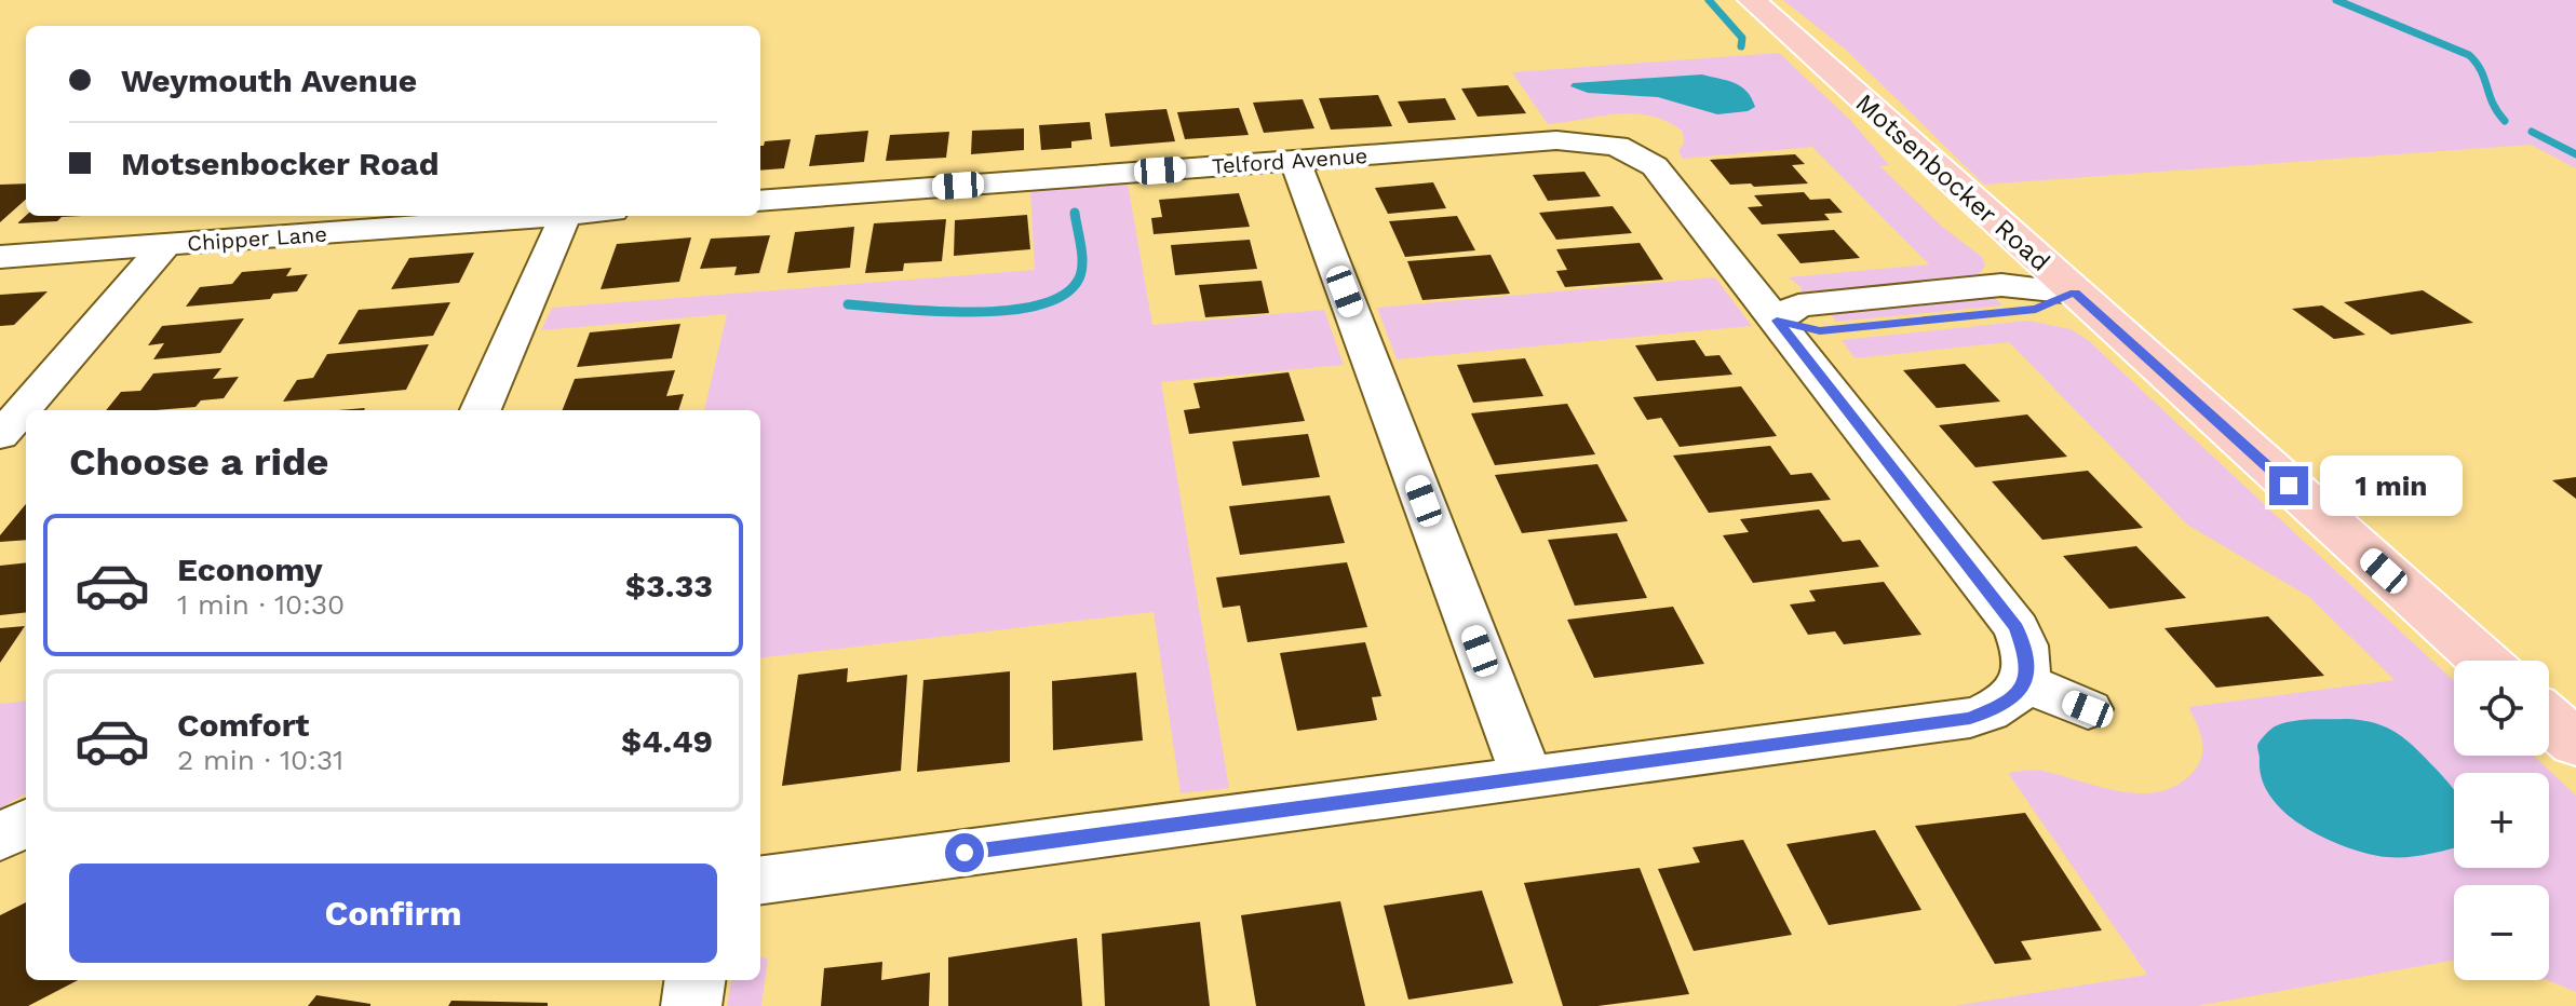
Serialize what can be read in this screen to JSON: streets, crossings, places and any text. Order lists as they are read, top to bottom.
{
  "streets": {
    "main road": ["Motsenbocker Road"],
    "street": ["Telford Avenue", "Chipper Lane"]
  },
  "page": {
    "banner": ["Weymouth Avenue", "Motsenbocker Road"],
    "heading": "Choose a ride",
    "bubble": "1 min",
    "list": [
      {
        "name": "Economy",
        "note": "1 min · 10:30",
        "value": "$3.33"
      },
      {
        "name": "Comfort",
        "note": "2 min · 10:31",
        "value": "$4.49"
      }
    ],
    "map_buttons": ["+", "−"],
    "buttons": "Confirm"
  }
}
